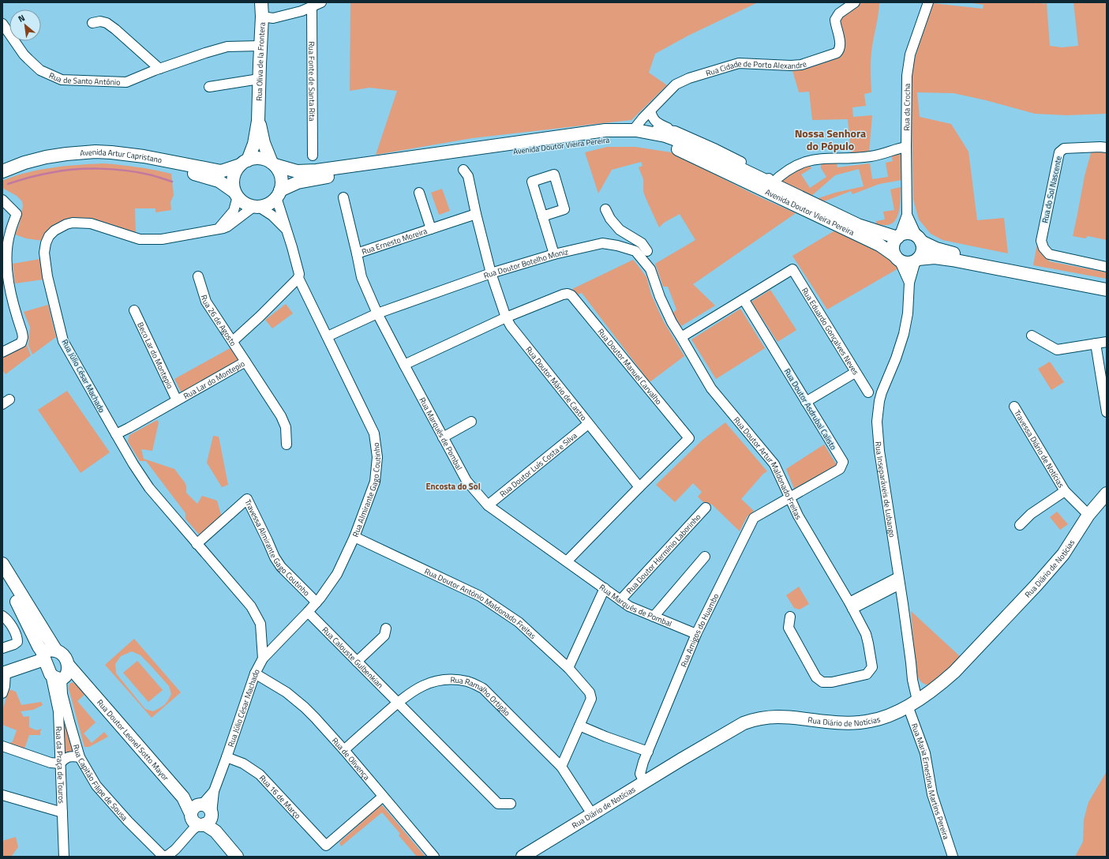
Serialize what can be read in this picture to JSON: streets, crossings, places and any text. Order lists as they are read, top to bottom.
{
  "streets": {
    "main road": [
      "Rua Oliva de la Frontera",
      "Avenida Doutor Vieira Pereira",
      "Avenida Artur Capristano",
      "Rua Diário de Notícias",
      "Rua Doutor Leonel Sotto Mayor"
    ],
    "street": [
      "Rua Cidade de Porto Alexandre",
      "Rua de Santo António",
      "Rua Fonte de Santa Rita",
      "Rua da Crocha",
      "Rua do Sol Nascente",
      "Rua Ernesto Moreira",
      "Rua Doutor Botelho Moniz",
      "Rua 26 de Agosto",
      "Rua Eduardo Gonçalves Neves",
      "Beco Lar do Montepio",
      "Rua Doutor Manuel Carvalho",
      "Rua Júlio César Machado",
      "Rua Lar do Montepio",
      "Rua Doutor Mário de Castro",
      "Rua Doutor Asdrubal Calisto",
      "Rua Marquês de Pombal",
      "Travessa Diário de Notícias",
      "Rua Doutor Luís Costa e Silva",
      "Rua Doutor Artur Maldonado Freitas",
      "Rua Almirante Gago Coutinho",
      "Rua Inseparáveis de Lubango",
      "Travessa Almirante Gago Coutinho",
      "Rua Doutor Hermínio Laborinho",
      "Rua Doutor António Maldonado Freitas",
      "Rua Amigos do Huambo",
      "Rua Calouste Gulbenkian",
      "Rua Ramalho Ortigão",
      "Rua de Olivença",
      "Rua da Praça de Touros",
      "Rua Maria Ernestina Martins Pereira",
      "Rua Capitão Filipe de Sousa",
      "Rua 16 de Março"
    ]
  },
  "crossings": [
    ["Rua Oliva de la Frontera", "Rua de Santo António"],
    ["Rua Oliva de la Frontera", "Avenida Doutor Vieira Pereira"],
    ["Rua Oliva de la Frontera", "Avenida Artur Capristano"],
    ["Rua Oliva de la Frontera", "Rua Júlio César Machado"],
    ["Rua Oliva de la Frontera", "Rua Almirante Gago Coutinho"],
    ["Rua Cidade de Porto Alexandre", "Avenida Doutor Vieira Pereira"],
    ["Rua da Crocha", "Avenida Doutor Vieira Pereira"],
    ["Rua da Crocha", "Rua Inseparáveis de Lubango"],
    ["Avenida Doutor Vieira Pereira", "Avenida Artur Capristano"],
    ["Avenida Doutor Vieira Pereira", "Rua Júlio César Machado"],
    ["Avenida Doutor Vieira Pereira", "Rua Almirante Gago Coutinho"],
    ["Avenida Doutor Vieira Pereira", "Rua Inseparáveis de Lubango"],
    ["Avenida Artur Capristano", "Rua Júlio César Machado"],
    ["Avenida Artur Capristano", "Rua Almirante Gago Coutinho"],
    ["Rua Ernesto Moreira", "Rua Doutor Mário de Castro"],
    ["Rua Ernesto Moreira", "Rua Marquês de Pombal"],
    ["Rua Doutor Botelho Moniz", "Rua Doutor Mário de Castro"],
    ["Rua Doutor Botelho Moniz", "Rua Marquês de Pombal"],
    ["Rua Doutor Botelho Moniz", "Rua Doutor Artur Maldonado Freitas"],
    ["Rua Doutor Botelho Moniz", "Rua Almirante Gago Coutinho"],
    ["Rua 26 de Agosto", "Rua Lar do Montepio"],
    ["Rua Eduardo Gonçalves Neves", "Rua Doutor Asdrubal Calisto"],
    ["Beco Lar do Montepio", "Rua Lar do Montepio"],
    ["Rua Doutor Manuel Carvalho", "Rua Doutor Mário de Castro"],
    ["Rua Júlio César Machado", "Rua Lar do Montepio"],
    ["Rua Júlio César Machado", "Rua Almirante Gago Coutinho"],
    ["Rua Júlio César Machado", "Travessa Almirante Gago Coutinho"],
    ["Rua Júlio César Machado", "Rua de Olivença"],
    ["Rua Júlio César Machado", "Rua 16 de Março"],
    ["Rua Doutor Mário de Castro", "Rua Doutor Luís Costa e Silva"],
    ["Rua Doutor Asdrubal Calisto", "Rua Doutor Artur Maldonado Freitas"],
    ["Rua Doutor Asdrubal Calisto", "Rua Amigos do Huambo"],
    ["Rua Marquês de Pombal", "Rua Doutor Luís Costa e Silva"],
    ["Rua Marquês de Pombal", "Rua Doutor Hermínio Laborinho"],
    ["Rua Marquês de Pombal", "Rua Amigos do Huambo"],
    ["Travessa Diário de Notícias", "Rua Diário de Notícias"],
    ["Rua Doutor Artur Maldonado Freitas", "Rua Amigos do Huambo"],
    ["Rua Almirante Gago Coutinho", "Travessa Almirante Gago Coutinho"],
    ["Rua Almirante Gago Coutinho", "Rua Doutor António Maldonado Freitas"],
    ["Rua Almirante Gago Coutinho", "Rua Calouste Gulbenkian"],
    ["Rua Inseparáveis de Lubango", "Rua Diário de Notícias"],
    ["Rua Inseparáveis de Lubango", "Rua Maria Ernestina Martins Pereira"],
    ["Rua Diário de Notícias", "Rua Amigos do Huambo"],
    ["Rua Diário de Notícias", "Rua Ramalho Ortigão"],
    ["Rua Diário de Notícias", "Rua Maria Ernestina Martins Pereira"],
    ["Rua Calouste Gulbenkian", "Rua Ramalho Ortigão"],
    ["Rua Ramalho Ortigão", "Rua de Olivença"],
    ["Rua Doutor Leonel Sotto Mayor", "Rua da Praça de Touros"],
    ["Rua Doutor Leonel Sotto Mayor", "Rua Capitão Filipe de Sousa"],
    ["Rua de Olivença", "Rua 16 de Março"],
    ["Rua da Praça de Touros", "Rua Capitão Filipe de Sousa"]
  ],
  "districts": ["Nossa Senhora do Pópulo", "Encosta do Sol"],
  "north": "top left"
}
